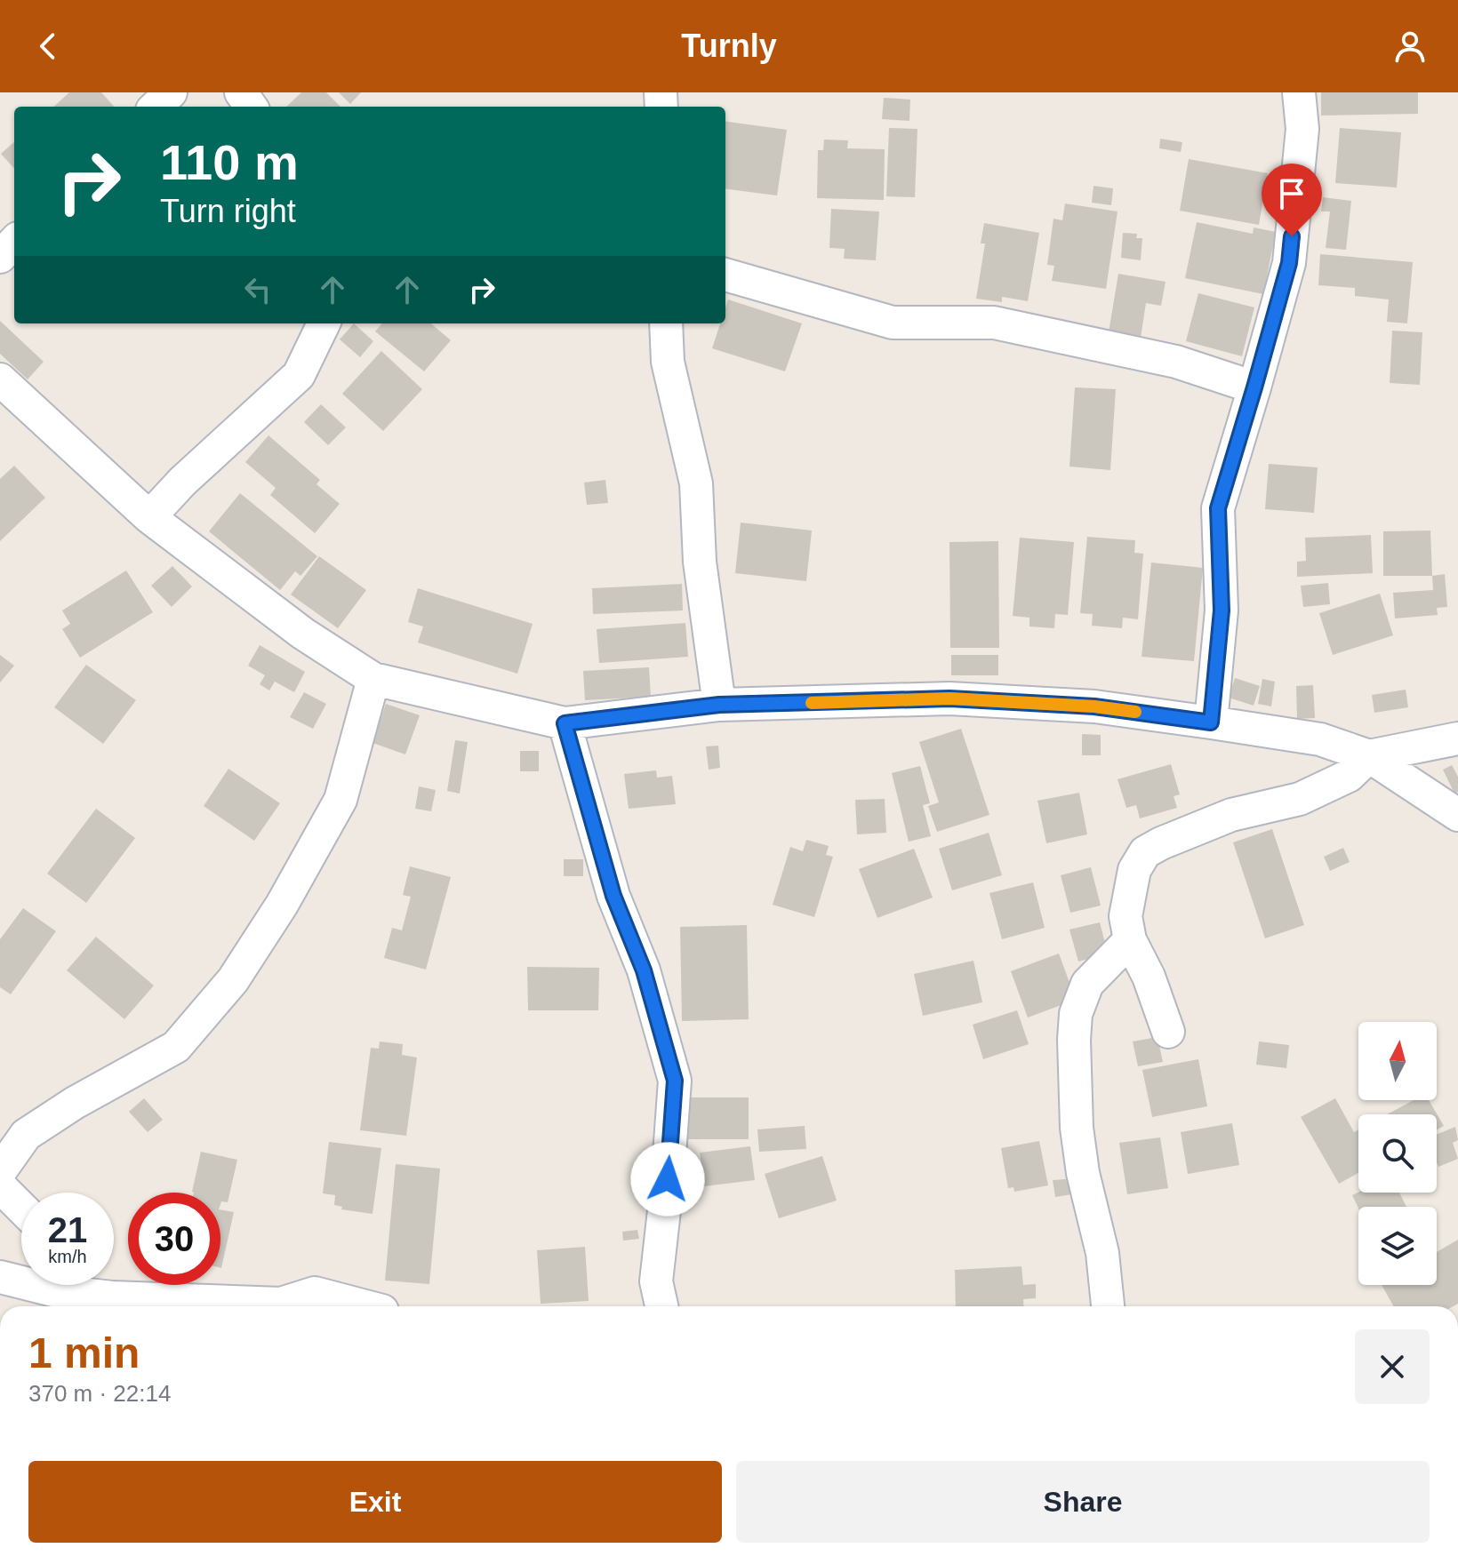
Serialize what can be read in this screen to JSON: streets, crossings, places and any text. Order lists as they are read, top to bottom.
{
  "north": "top",
  "page": {
    "header": "Turnly",
    "turn": ["110 m", "Turn right"],
    "speed": "21 km/h",
    "limit": "30",
    "heading": ["1 min", "370 m · 22:14"],
    "buttons": ["Exit", "Share"]
  }
}
